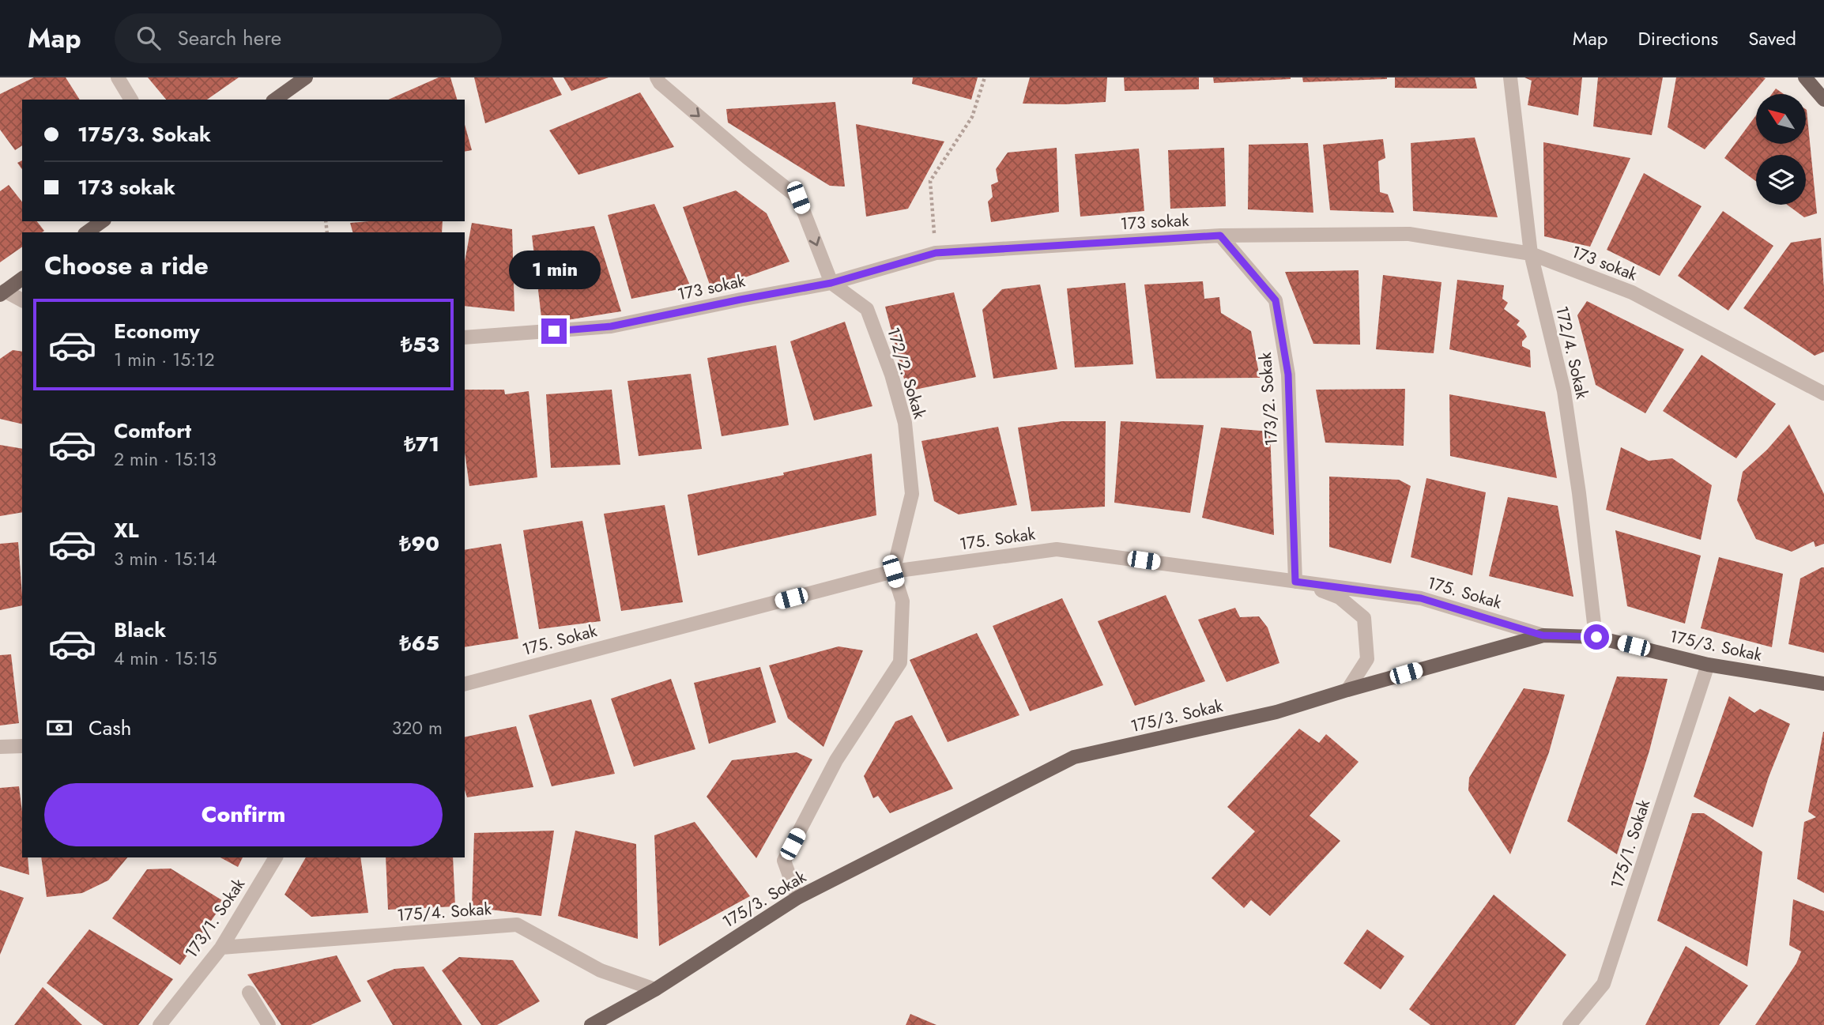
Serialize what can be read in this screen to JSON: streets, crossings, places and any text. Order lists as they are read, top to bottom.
{
  "streets": {
    "main road": ["175/3. Sokak"],
    "street": [
      "173 sokak",
      "172/4. Sokak",
      "172/2. Sokak",
      "173/2. Sokak",
      "175. Sokak",
      "175/1. Sokak",
      "175/4. Sokak",
      "173/1. Sokak"
    ]
  },
  "crossings": [
    ["173 sokak", "172/4. Sokak"],
    ["173 sokak", "172/2. Sokak"],
    ["173 sokak", "173/2. Sokak"],
    ["172/4. Sokak", "175/3. Sokak"],
    ["172/2. Sokak", "175. Sokak"],
    ["173/2. Sokak", "175. Sokak"],
    ["175. Sokak", "175/3. Sokak"],
    ["175/3. Sokak", "175/1. Sokak"],
    ["175/3. Sokak", "175/4. Sokak"],
    ["175/4. Sokak", "173/1. Sokak"]
  ],
  "north": "top left",
  "page": {
    "header": "Map",
    "search": "Search here",
    "nav": ["Map", "Directions", "Saved"],
    "banner": ["175/3. Sokak", "173 sokak"],
    "heading": "Choose a ride",
    "bubble": "1 min",
    "list": [
      {
        "name": "Economy",
        "note": "1 min · 15:12",
        "value": "₺53"
      },
      {
        "name": "Comfort",
        "note": "2 min · 15:13",
        "value": "₺71"
      },
      {
        "name": "XL",
        "note": "3 min · 15:14",
        "value": "₺90"
      },
      {
        "name": "Black",
        "note": "4 min · 15:15",
        "value": "₺65"
      }
    ],
    "pay": ["Cash", "320 m"],
    "buttons": "Confirm"
  }
}
